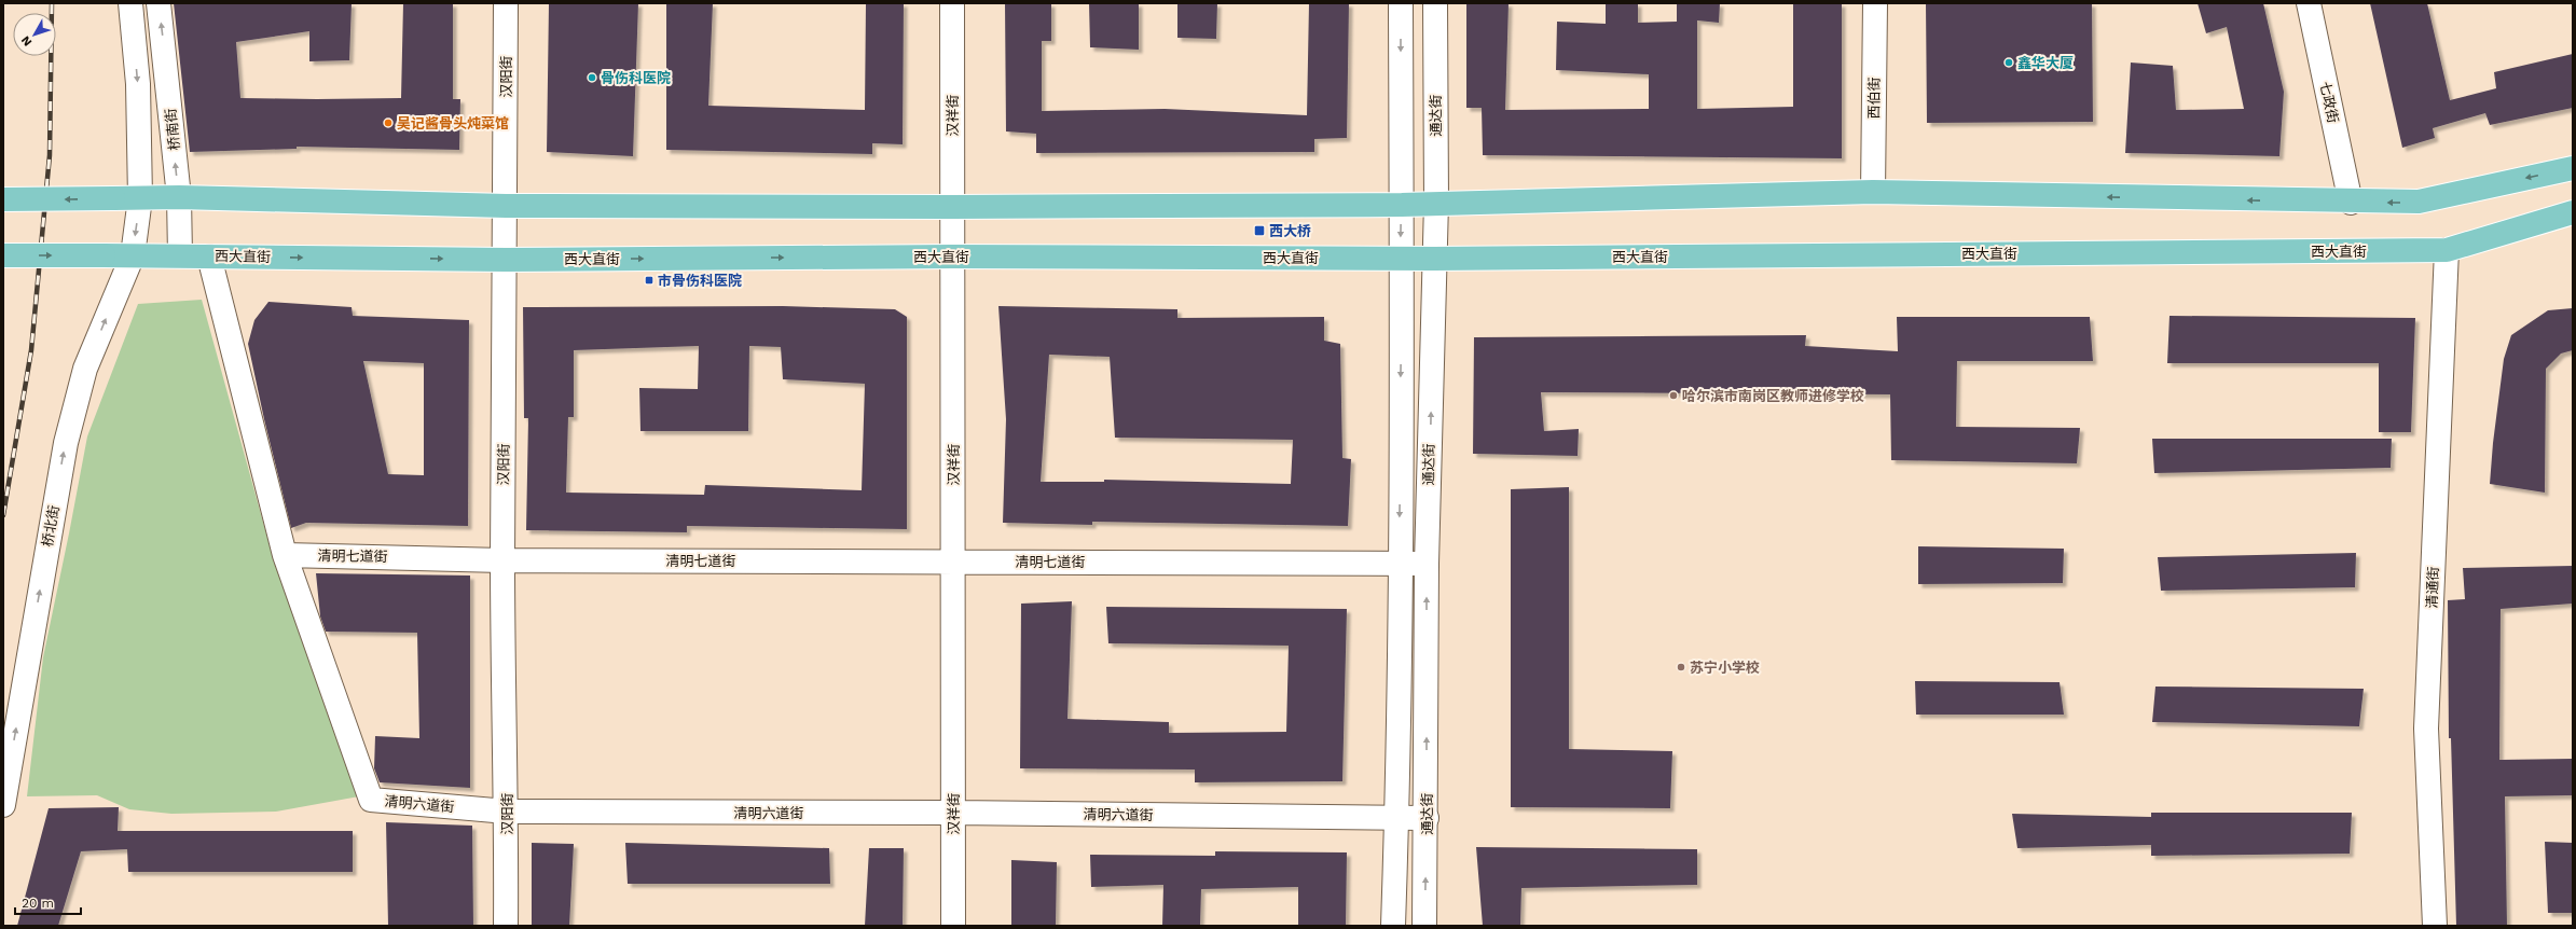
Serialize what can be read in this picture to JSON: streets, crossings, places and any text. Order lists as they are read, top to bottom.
{
  "streets": {
    "main road": ["西大直街"],
    "street": [
      "汉阳街",
      "西伯街",
      "七政街",
      "汉祥街",
      "通达街",
      "桥南街",
      "桥北街",
      "清明七道街",
      "清通街",
      "清明六道街"
    ]
  },
  "crossings": [
    ["汉阳街", "西大直街"],
    ["汉阳街", "清明七道街"],
    ["汉阳街", "清明六道街"],
    ["汉祥街", "西大直街"],
    ["汉祥街", "清明七道街"],
    ["汉祥街", "清明六道街"],
    ["通达街", "西大直街"],
    ["通达街", "清明七道街"],
    ["通达街", "清明六道街"],
    ["桥南街", "西大直街"],
    ["西大直街", "桥北街"],
    ["西大直街", "清通街"],
    ["清明七道街", "清明六道街"]
  ],
  "one_way": ["桥北街"],
  "places": {
    "other": [
      "鑫华大厦",
      "骨伤科医院",
      "吴记酱骨头炖菜馆",
      "哈尔滨市南岗区教师进修学校",
      "苏宁小学校"
    ],
    "transit": ["西大桥", "市骨伤科医院"]
  },
  "scale_bar": "20 m",
  "north": "bottom left"
}
